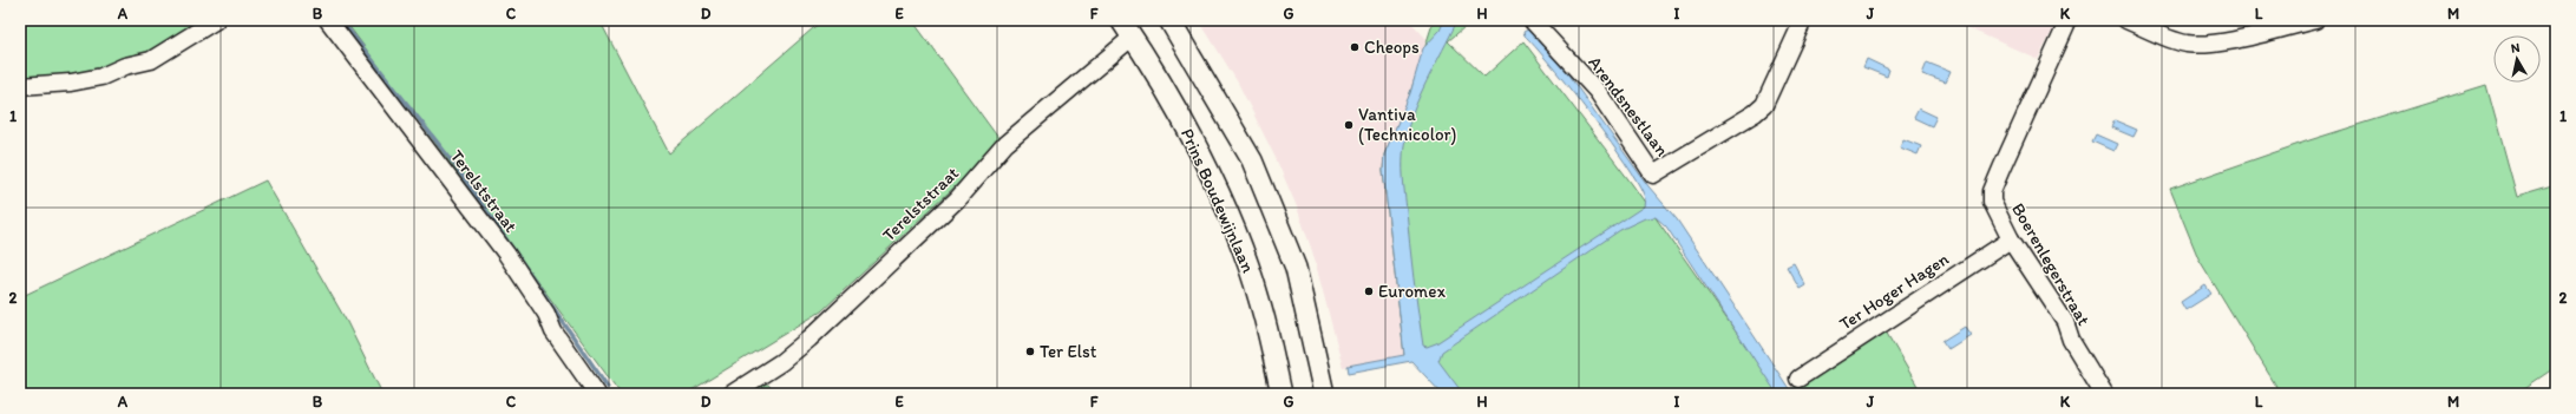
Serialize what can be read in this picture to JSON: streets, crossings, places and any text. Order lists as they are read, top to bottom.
{
  "streets": {
    "main road": ["Prins Boudewijnlaan"],
    "street": [
      "Arendsnestlaan",
      "Terelststraat",
      "Boerenlegerstraat",
      "Ter Hoger Hagen"
    ]
  },
  "crossings": [
    ["Terelststraat", "Prins Boudewijnlaan"],
    ["Boerenlegerstraat", "Ter Hoger Hagen"]
  ],
  "places": [
    "Cheops",
    "Vantiva (Technicolor)",
    "Euromex",
    "Ter Elst"
  ],
  "north": "top",
  "grid": {
    "columns": [
      "A",
      "B",
      "C",
      "D",
      "E",
      "F",
      "G",
      "H",
      "I",
      "J",
      "K",
      "L",
      "M"
    ],
    "rows": ["1", "2"]
  }
}
